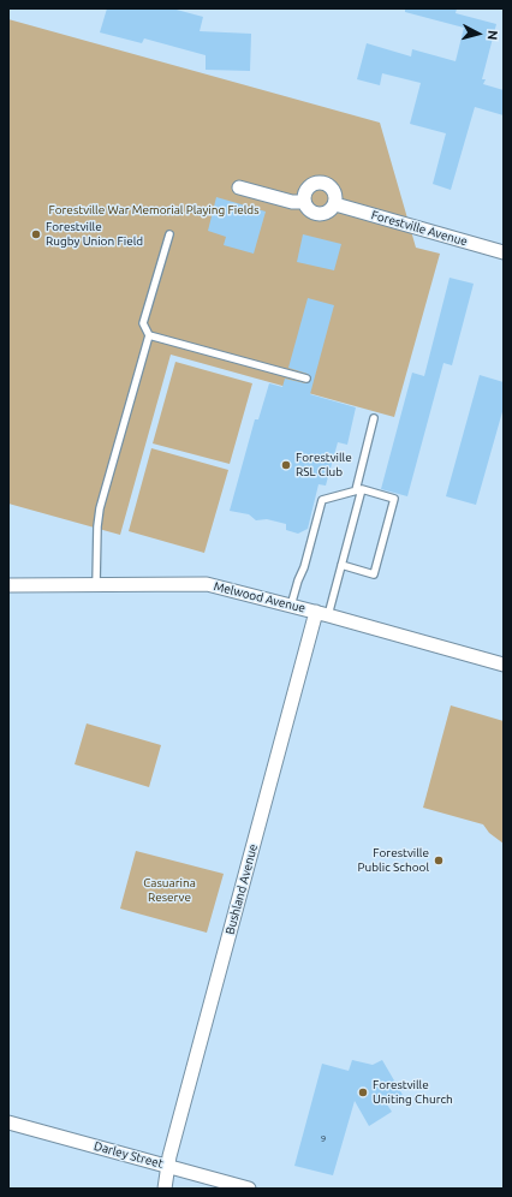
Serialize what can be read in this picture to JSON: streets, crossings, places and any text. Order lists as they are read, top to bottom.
{
  "streets": {
    "street": [
      "Forestville Avenue",
      "Melwood Avenue",
      "Bushland Avenue",
      "Darley Street"
    ]
  },
  "crossings": [
    ["Melwood Avenue", "Bushland Avenue"],
    ["Bushland Avenue", "Darley Street"]
  ],
  "parks": ["Forestville War Memorial Playing Fields", "Casuarina Reserve"],
  "places": [
    "Forestville Rugby Union Field",
    "Forestville RSL Club",
    "Forestville Public School",
    "Forestville Uniting Church"
  ],
  "house_numbers": ["9"],
  "north": "right"
}
